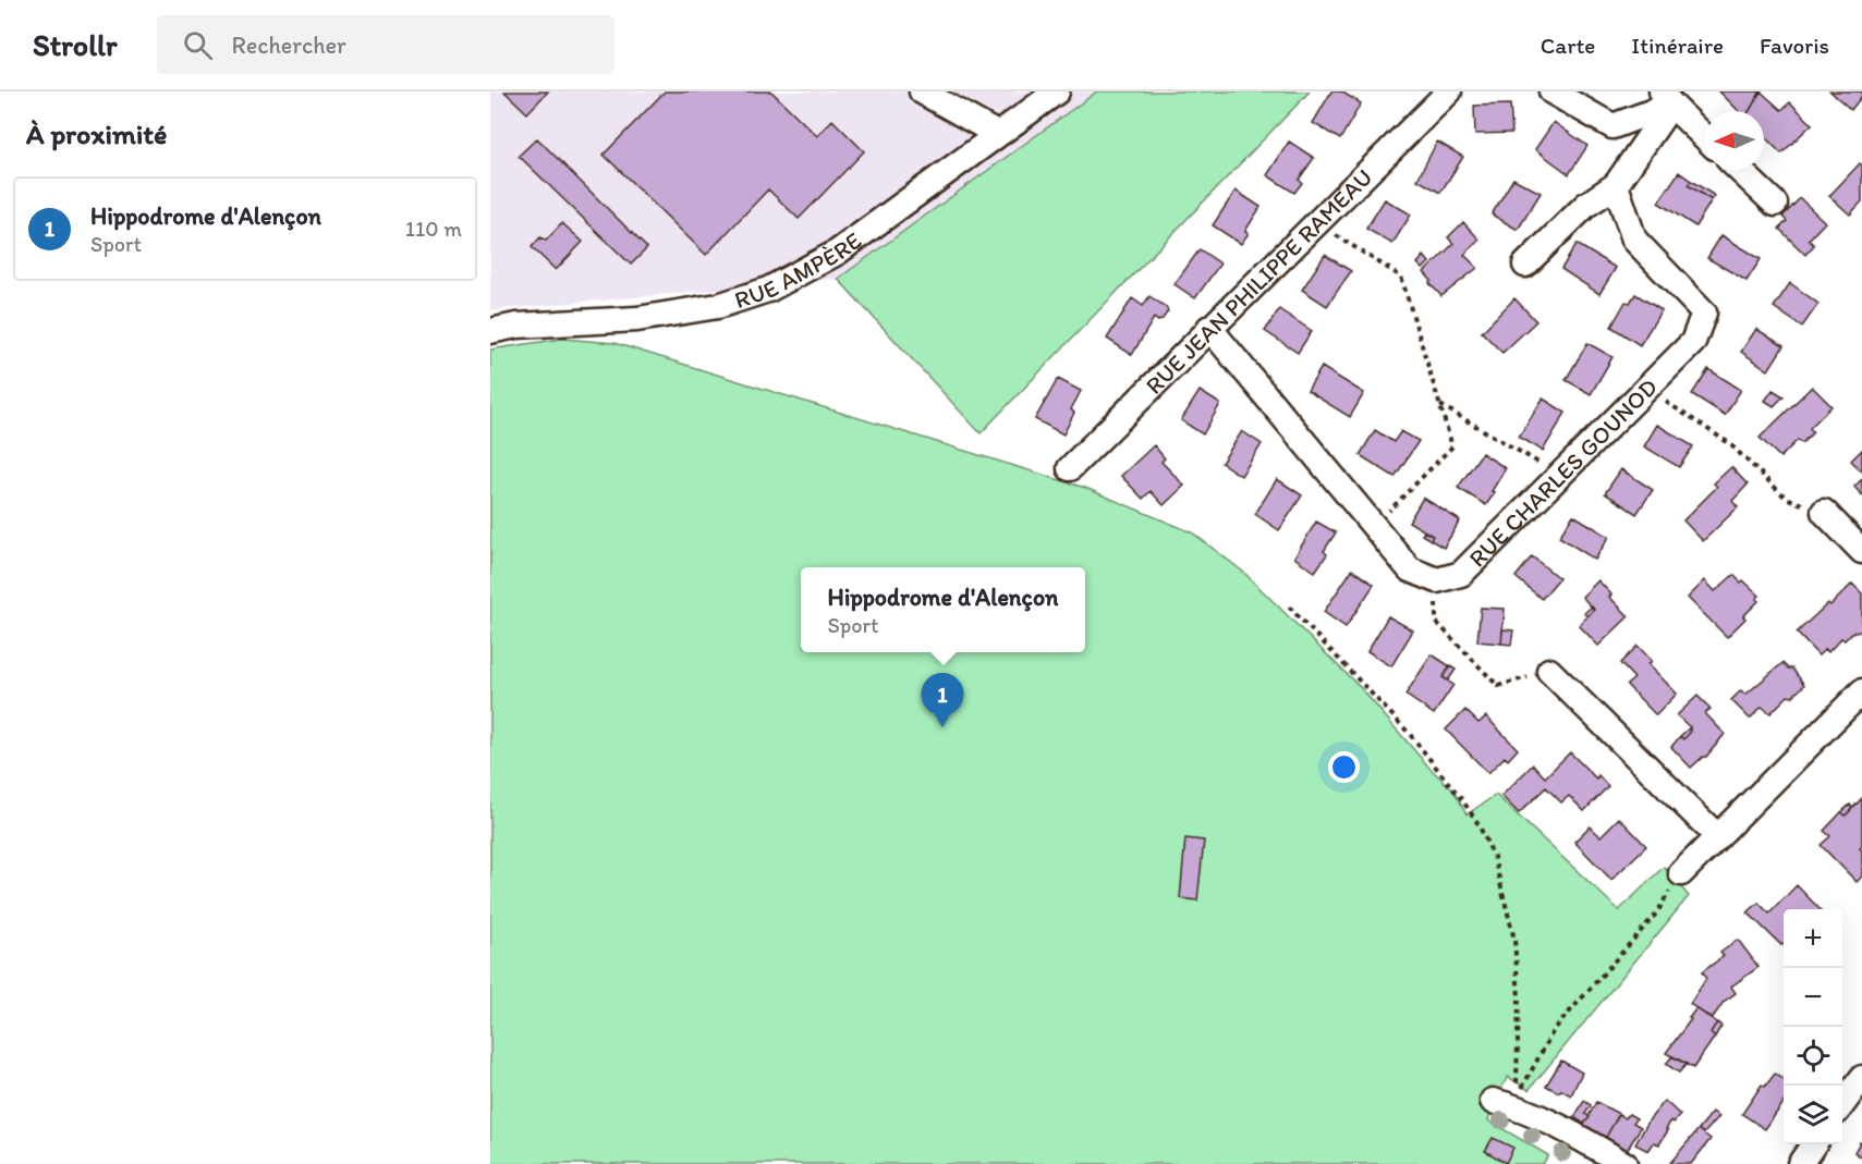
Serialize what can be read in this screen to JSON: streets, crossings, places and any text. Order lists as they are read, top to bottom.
{
  "streets": {
    "street": ["RUE AMPÈRE", "RUE JEAN PHILIPPE RAMEAU", "RUE CHARLES GOUNOD"]
  },
  "north": "left",
  "page": {
    "header": "Strollr",
    "search": "Rechercher",
    "nav": ["Carte", "Itinéraire", "Favoris"],
    "heading": "À proximité",
    "list": [
      {
        "mark": "1",
        "name": "Hippodrome d'Alençon",
        "note": "Sport",
        "value": "110 m"
      }
    ],
    "popup": ["Hippodrome d'Alençon", "Sport"],
    "pins": "1",
    "map_buttons": ["+", "−"]
  }
}
